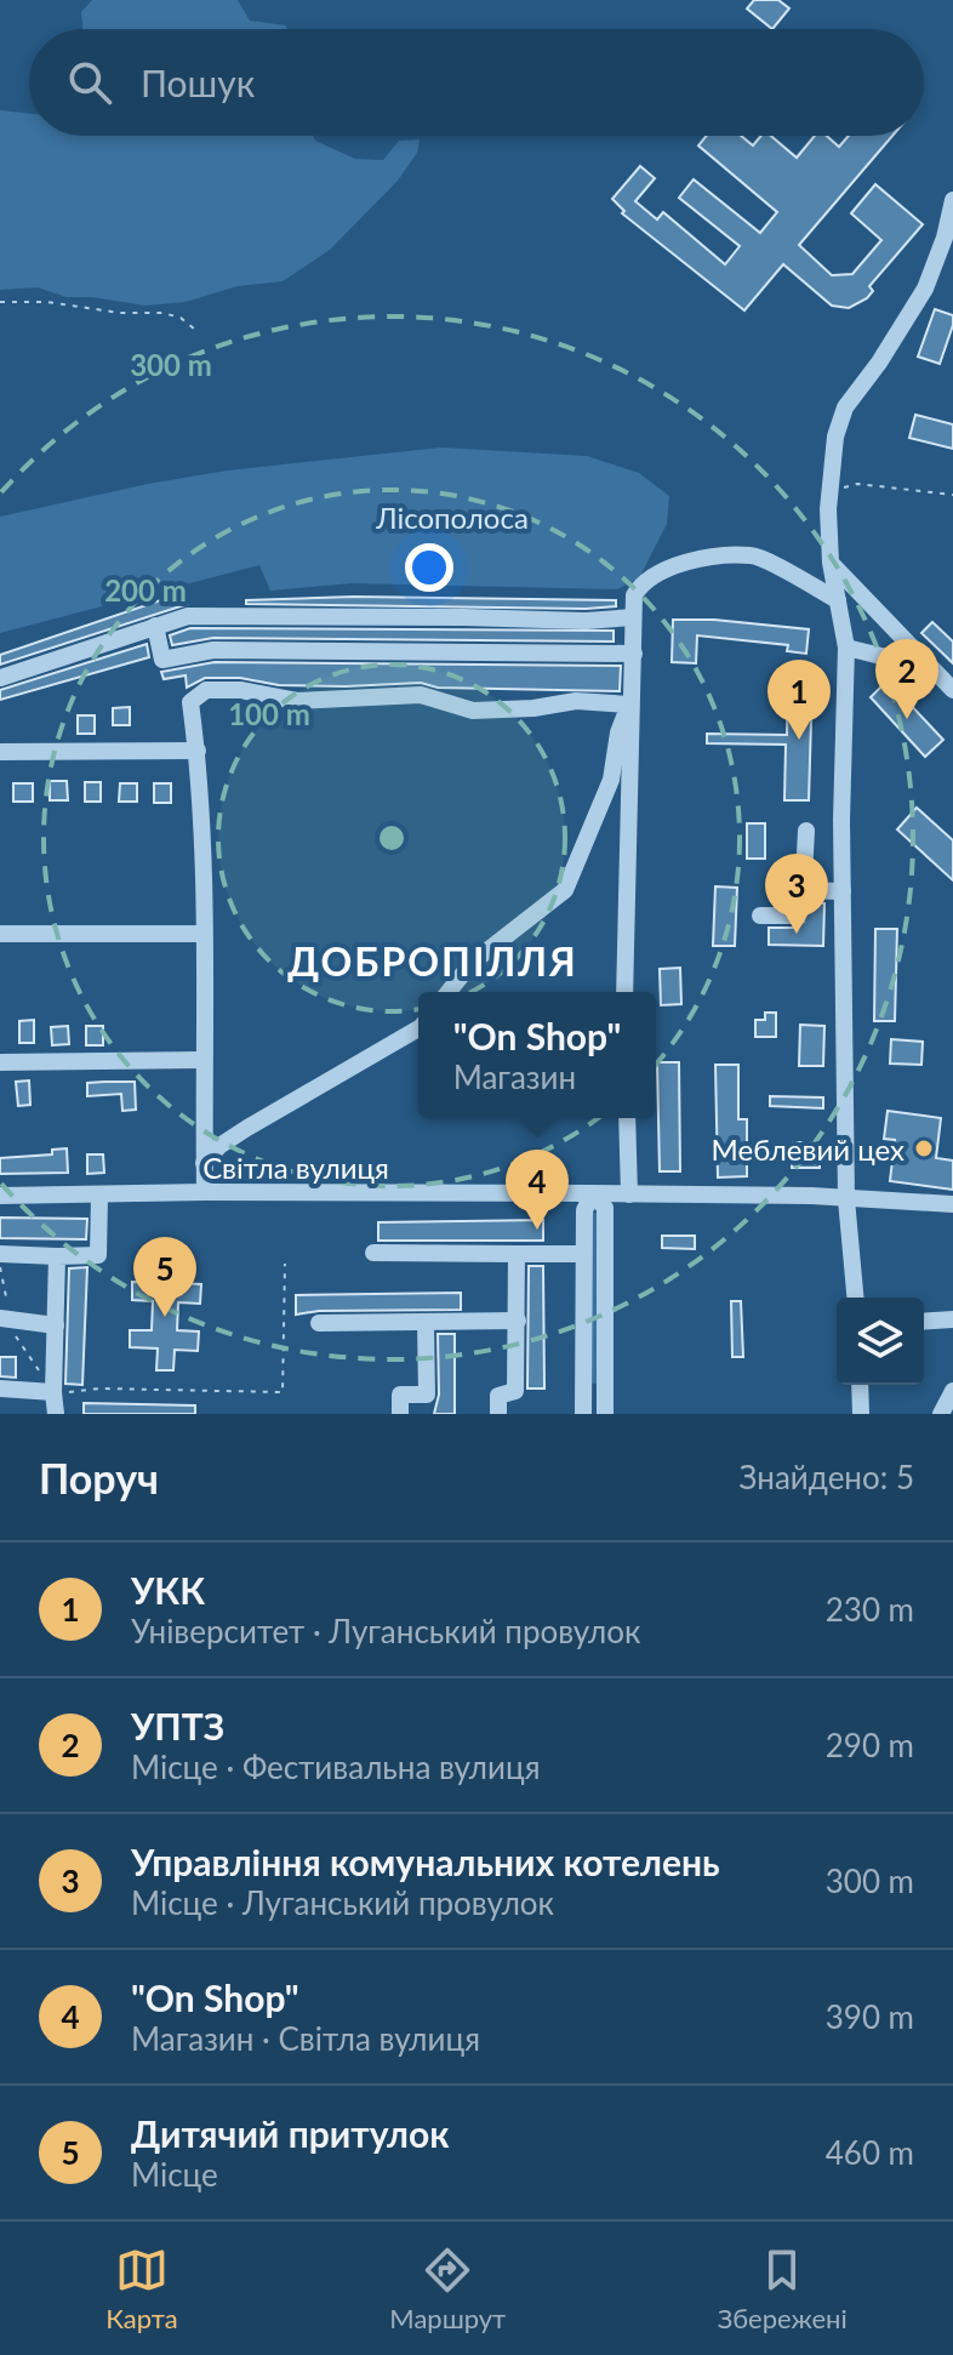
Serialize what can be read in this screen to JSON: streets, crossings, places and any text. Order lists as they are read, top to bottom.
{
  "streets": {
    "street": ["Світла вулиця"]
  },
  "districts": ["ДОБРОПІЛЛЯ"],
  "parks": ["Лісополоса"],
  "places": ["Меблевий цех"],
  "page": {
    "search": "Пошук",
    "pins": [
      "2",
      "1",
      "3",
      "4",
      "5"
    ],
    "popup": ["\"On Shop\"", "Магазин"],
    "heading": ["Поруч", "Знайдено: 5"],
    "list": [
      {
        "mark": "1",
        "name": "УКК",
        "note": "Університет · Луганський провулок",
        "value": "230 m"
      },
      {
        "mark": "2",
        "name": "УПТЗ",
        "note": "Місце · Фестивальна вулиця",
        "value": "290 m"
      },
      {
        "mark": "3",
        "name": "Управління комунальних котелень",
        "note": "Місце · Луганський провулок",
        "value": "300 m"
      },
      {
        "mark": "4",
        "name": "\"On Shop\"",
        "note": "Магазин · Світла вулиця",
        "value": "390 m"
      },
      {
        "mark": "5",
        "name": "Дитячий притулок",
        "note": "Місце",
        "value": "460 m"
      }
    ],
    "nav": ["Карта", "Маршрут", "Збережені"]
  },
  "rings": ["300 m", "200 m", "100 m"]
}
